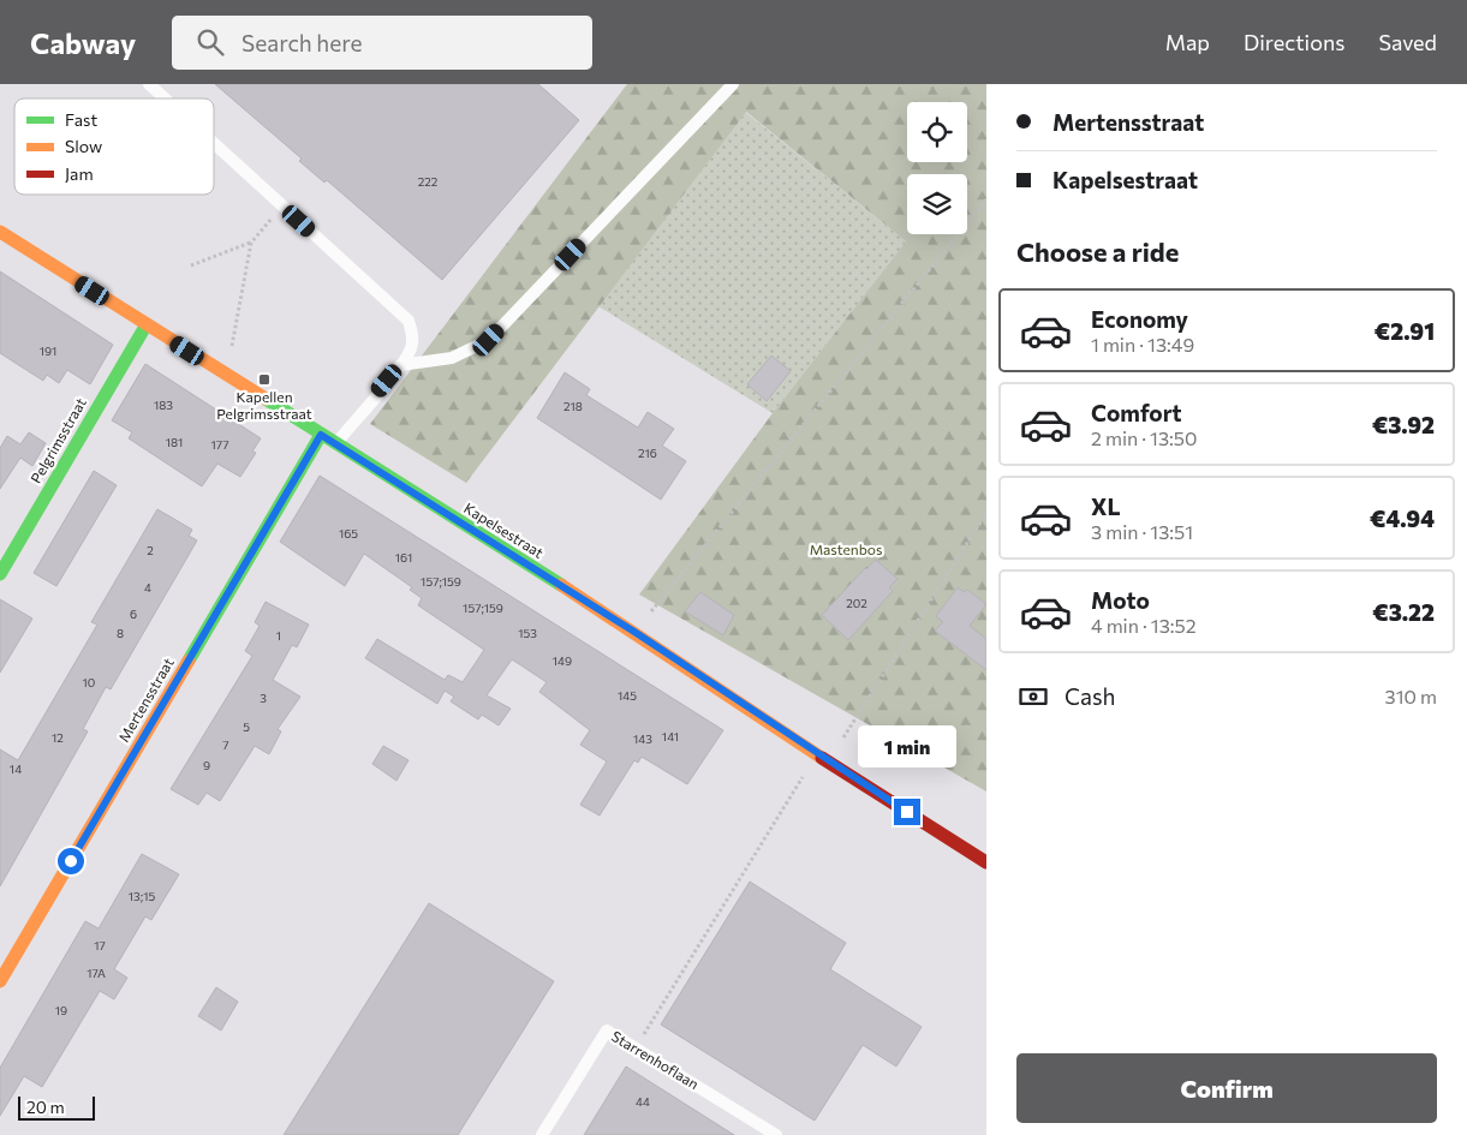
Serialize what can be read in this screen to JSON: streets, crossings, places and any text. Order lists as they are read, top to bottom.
{
  "streets": {
    "main road": ["Pelgrimsstraat", "Kapelsestraat", "Mertensstraat"],
    "lane": ["Starrenhoflaan"]
  },
  "crossings": [
    ["Pelgrimsstraat", "Kapelsestraat"],
    ["Kapelsestraat", "Mertensstraat"]
  ],
  "parks": ["Mastenbos"],
  "places": {
    "transit": ["Kapellen Pelgrimsstraat"]
  },
  "house_numbers": [
    "222",
    "191",
    "183",
    "218",
    "181",
    "177",
    "216",
    "165",
    "2",
    "161",
    "157;159",
    "4",
    "202",
    "157;159",
    "6",
    "8",
    "153",
    "1",
    "149",
    "10",
    "145",
    "3",
    "5",
    "141",
    "12",
    "143",
    "7",
    "9",
    "14",
    "13;15",
    "17",
    "17A",
    "19",
    "44"
  ],
  "legend": ["Fast", "Slow", "Jam"],
  "scale_bar": "20 m",
  "page": {
    "header": "Cabway",
    "search": "Search here",
    "nav": ["Map", "Directions", "Saved"],
    "banner": ["Mertensstraat", "Kapelsestraat"],
    "heading": "Choose a ride",
    "list": [
      {
        "name": "Economy",
        "note": "1 min · 13:49",
        "value": "€2.91"
      },
      {
        "name": "Comfort",
        "note": "2 min · 13:50",
        "value": "€3.92"
      },
      {
        "name": "XL",
        "note": "3 min · 13:51",
        "value": "€4.94"
      },
      {
        "name": "Moto",
        "note": "4 min · 13:52",
        "value": "€3.22"
      }
    ],
    "pay": ["Cash", "310 m"],
    "bubble": "1 min",
    "buttons": "Confirm",
    "scale": "20 m"
  }
}
